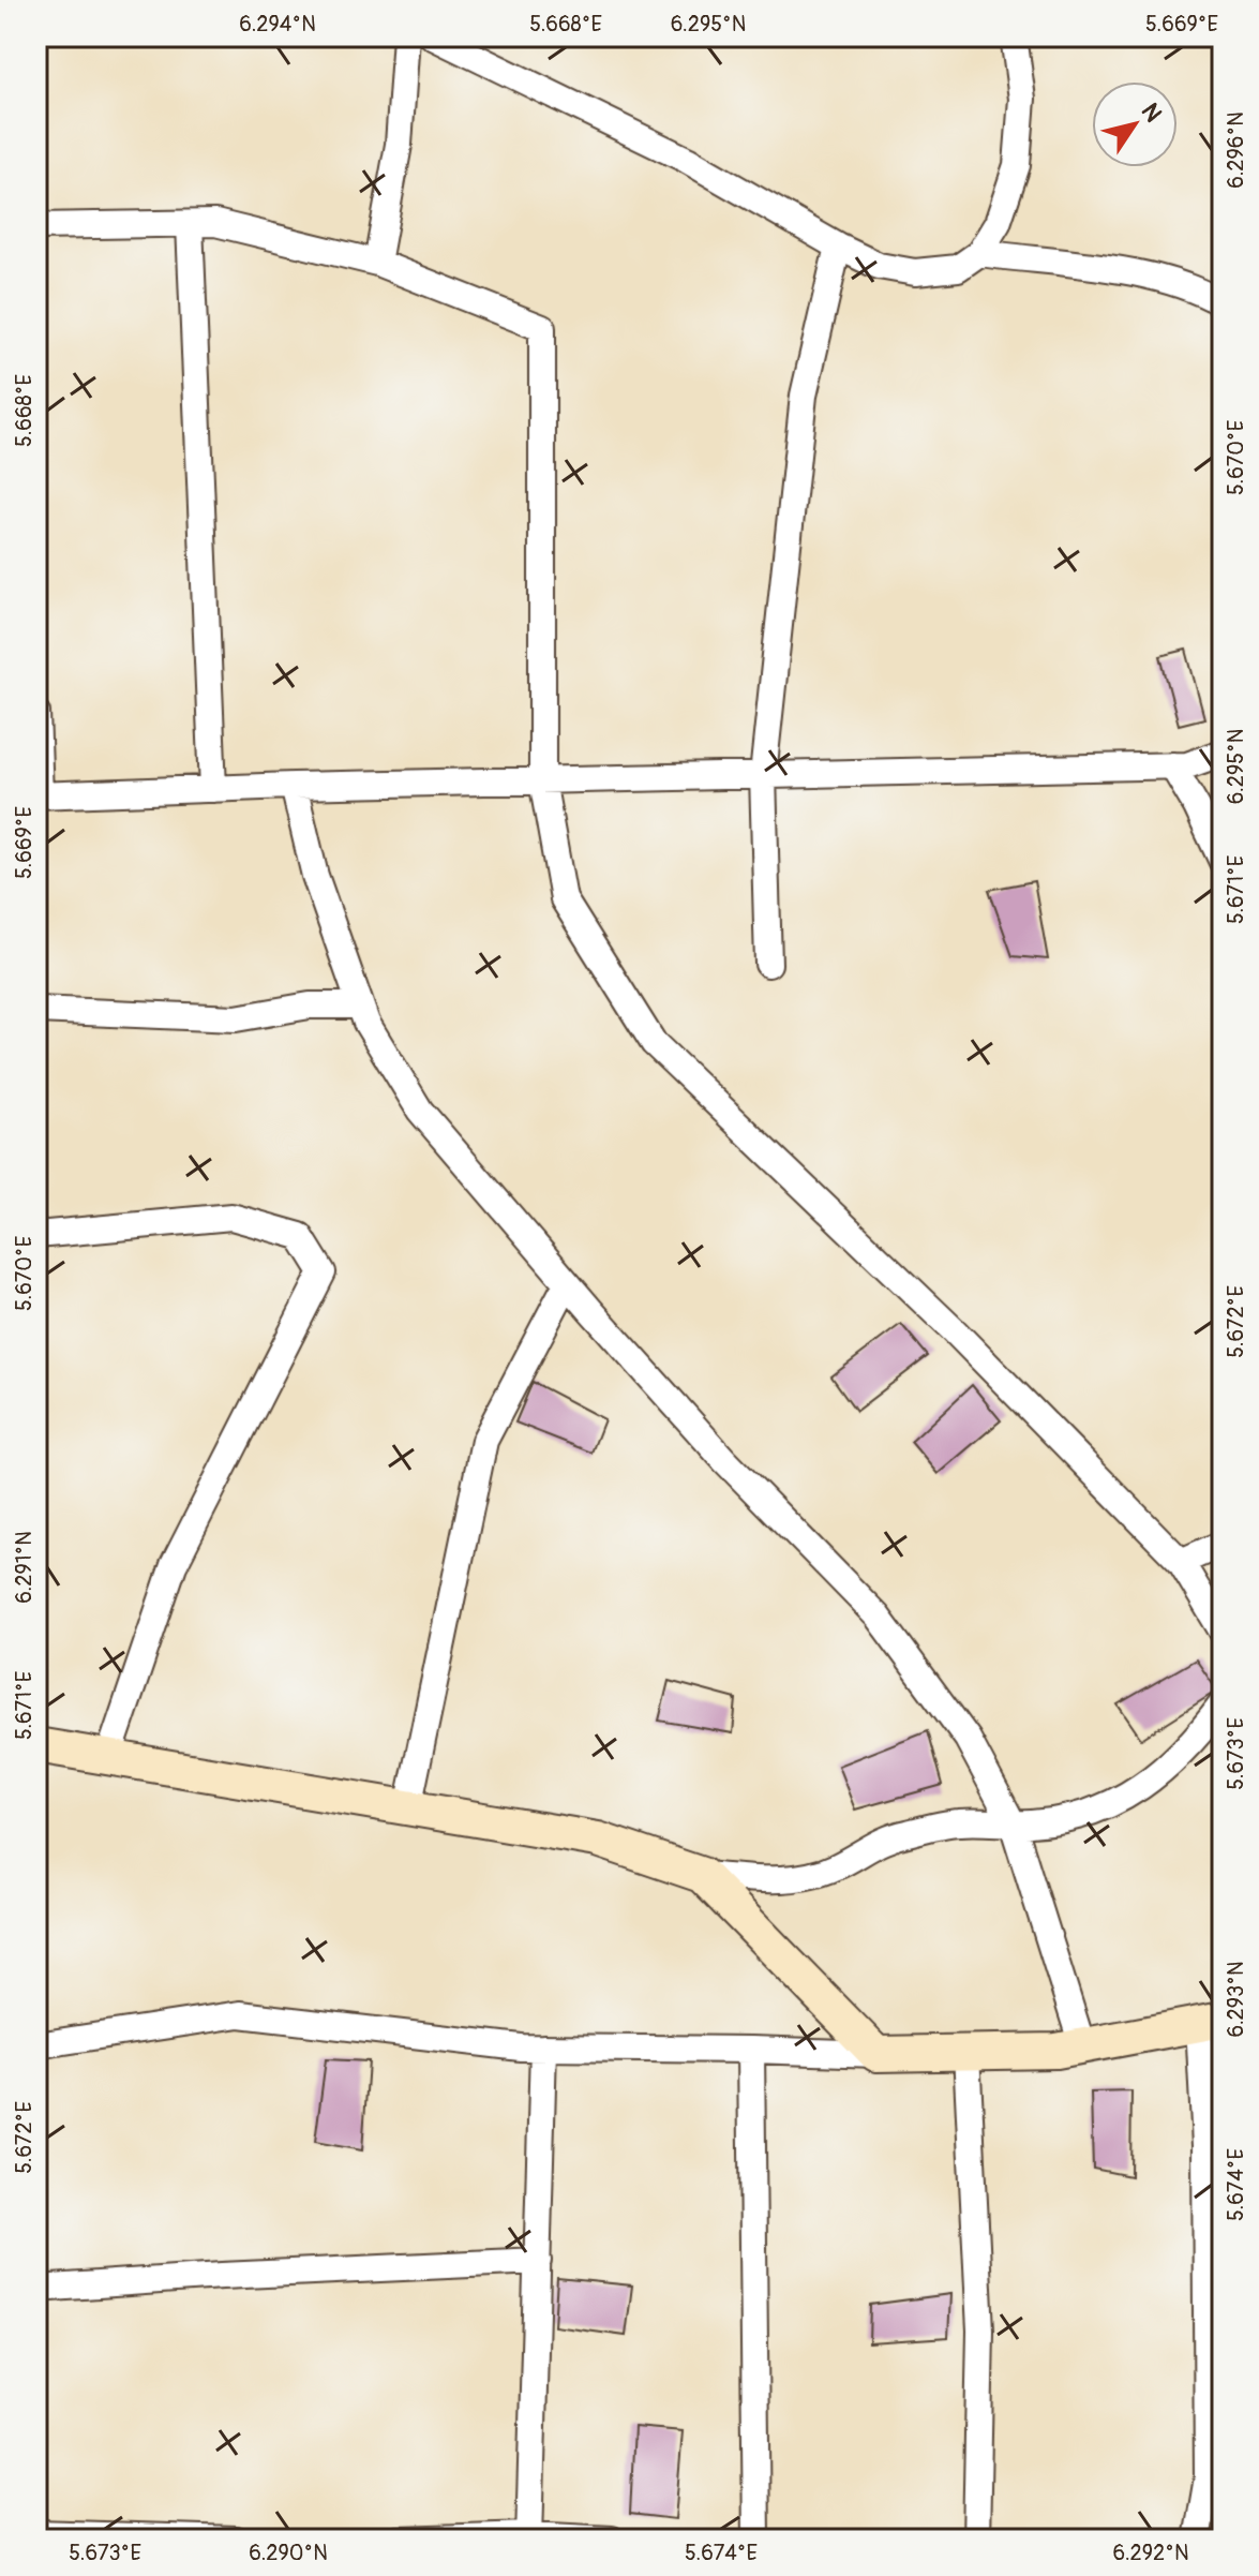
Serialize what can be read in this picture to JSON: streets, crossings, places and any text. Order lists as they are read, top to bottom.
{
  "north": "top right",
  "coordinates": [
    "6.294°N",
    "5.668°E",
    "6.295°N",
    "5.669°E",
    "6.296°N",
    "5.670°E",
    "5.671°E",
    "5.672°E",
    "6.291°N",
    "5.673°E",
    "6.293°N",
    "5.674°E",
    "6.290°N",
    "6.292°N"
  ]
}
